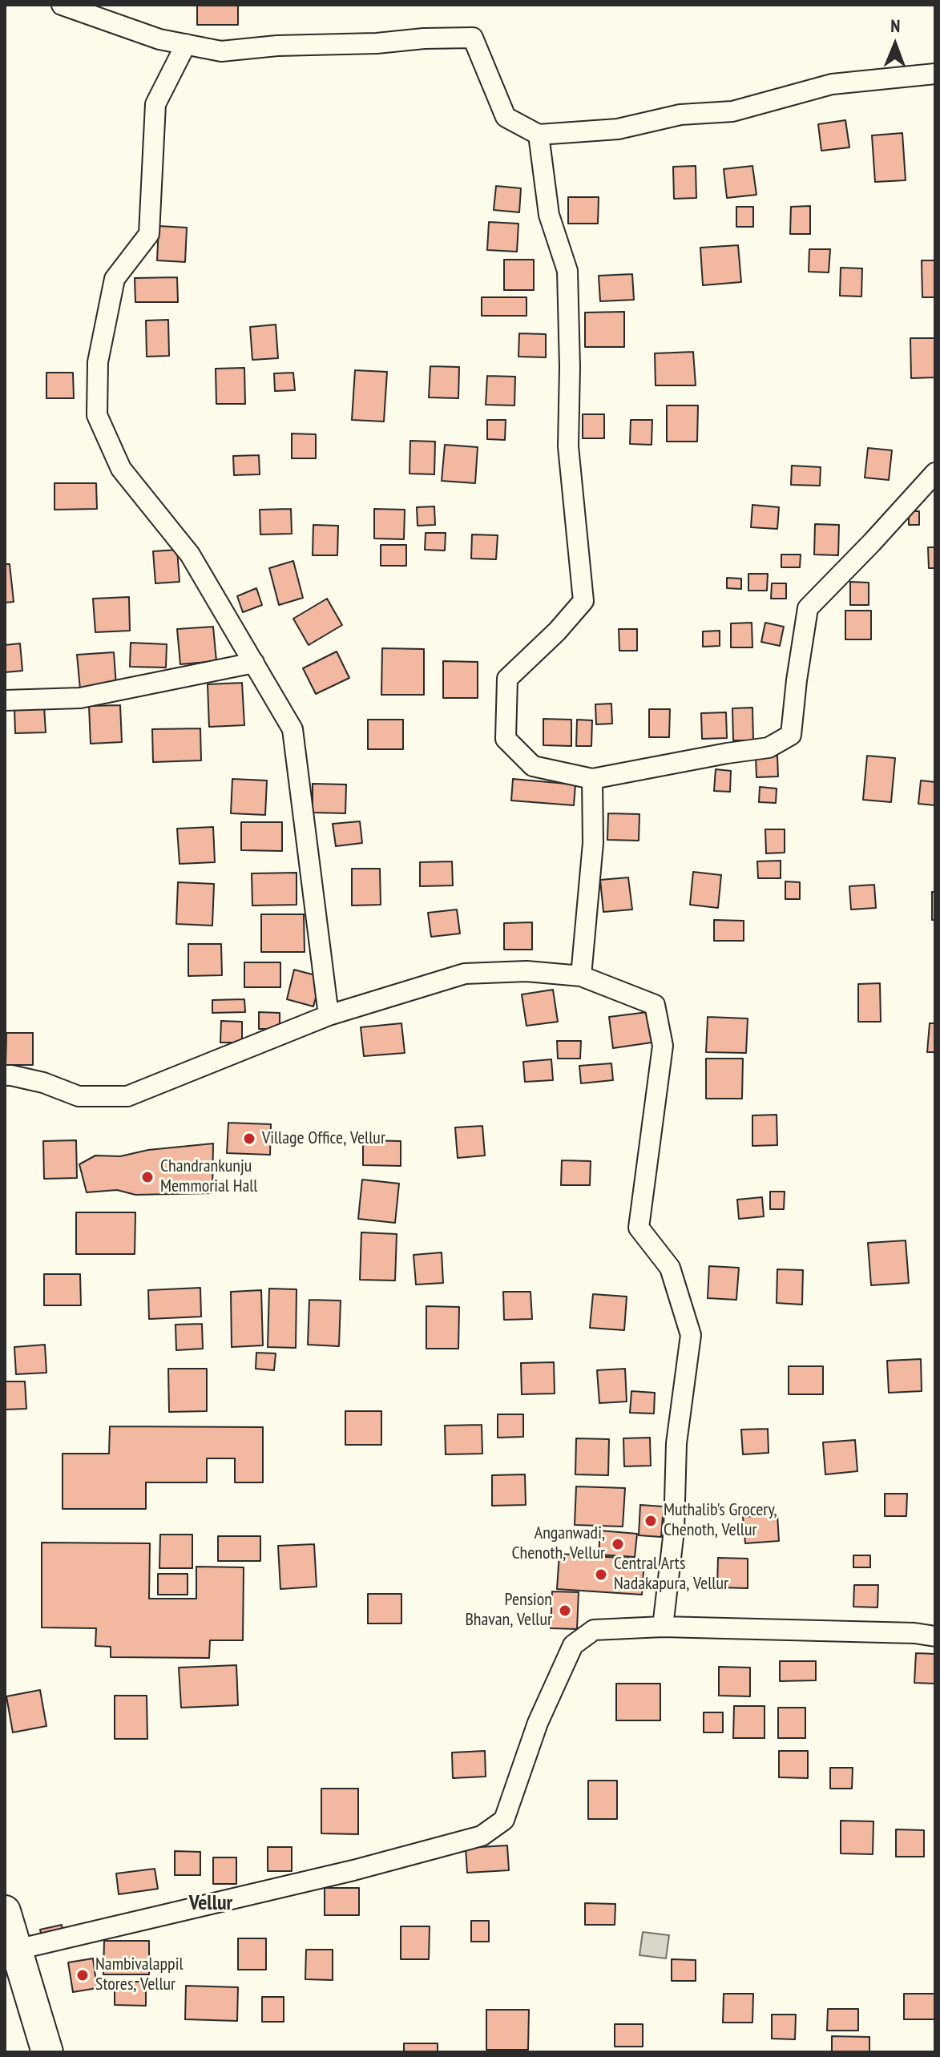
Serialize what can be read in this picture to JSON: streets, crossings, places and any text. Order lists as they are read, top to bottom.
{
  "districts": ["Vellur"],
  "places": [
    "Village Office, Vellur",
    "Chandrankunju Memmorial Hall",
    "Muthalib's Grocery, Chenoth, Vellur",
    "Anganwadi, Chenoth, Vellur",
    "Central Arts Nadakapura, Vellur",
    "Pension Bhavan, Vellur",
    "Nambivalappil Stores, Vellur"
  ],
  "north": "top"
}
